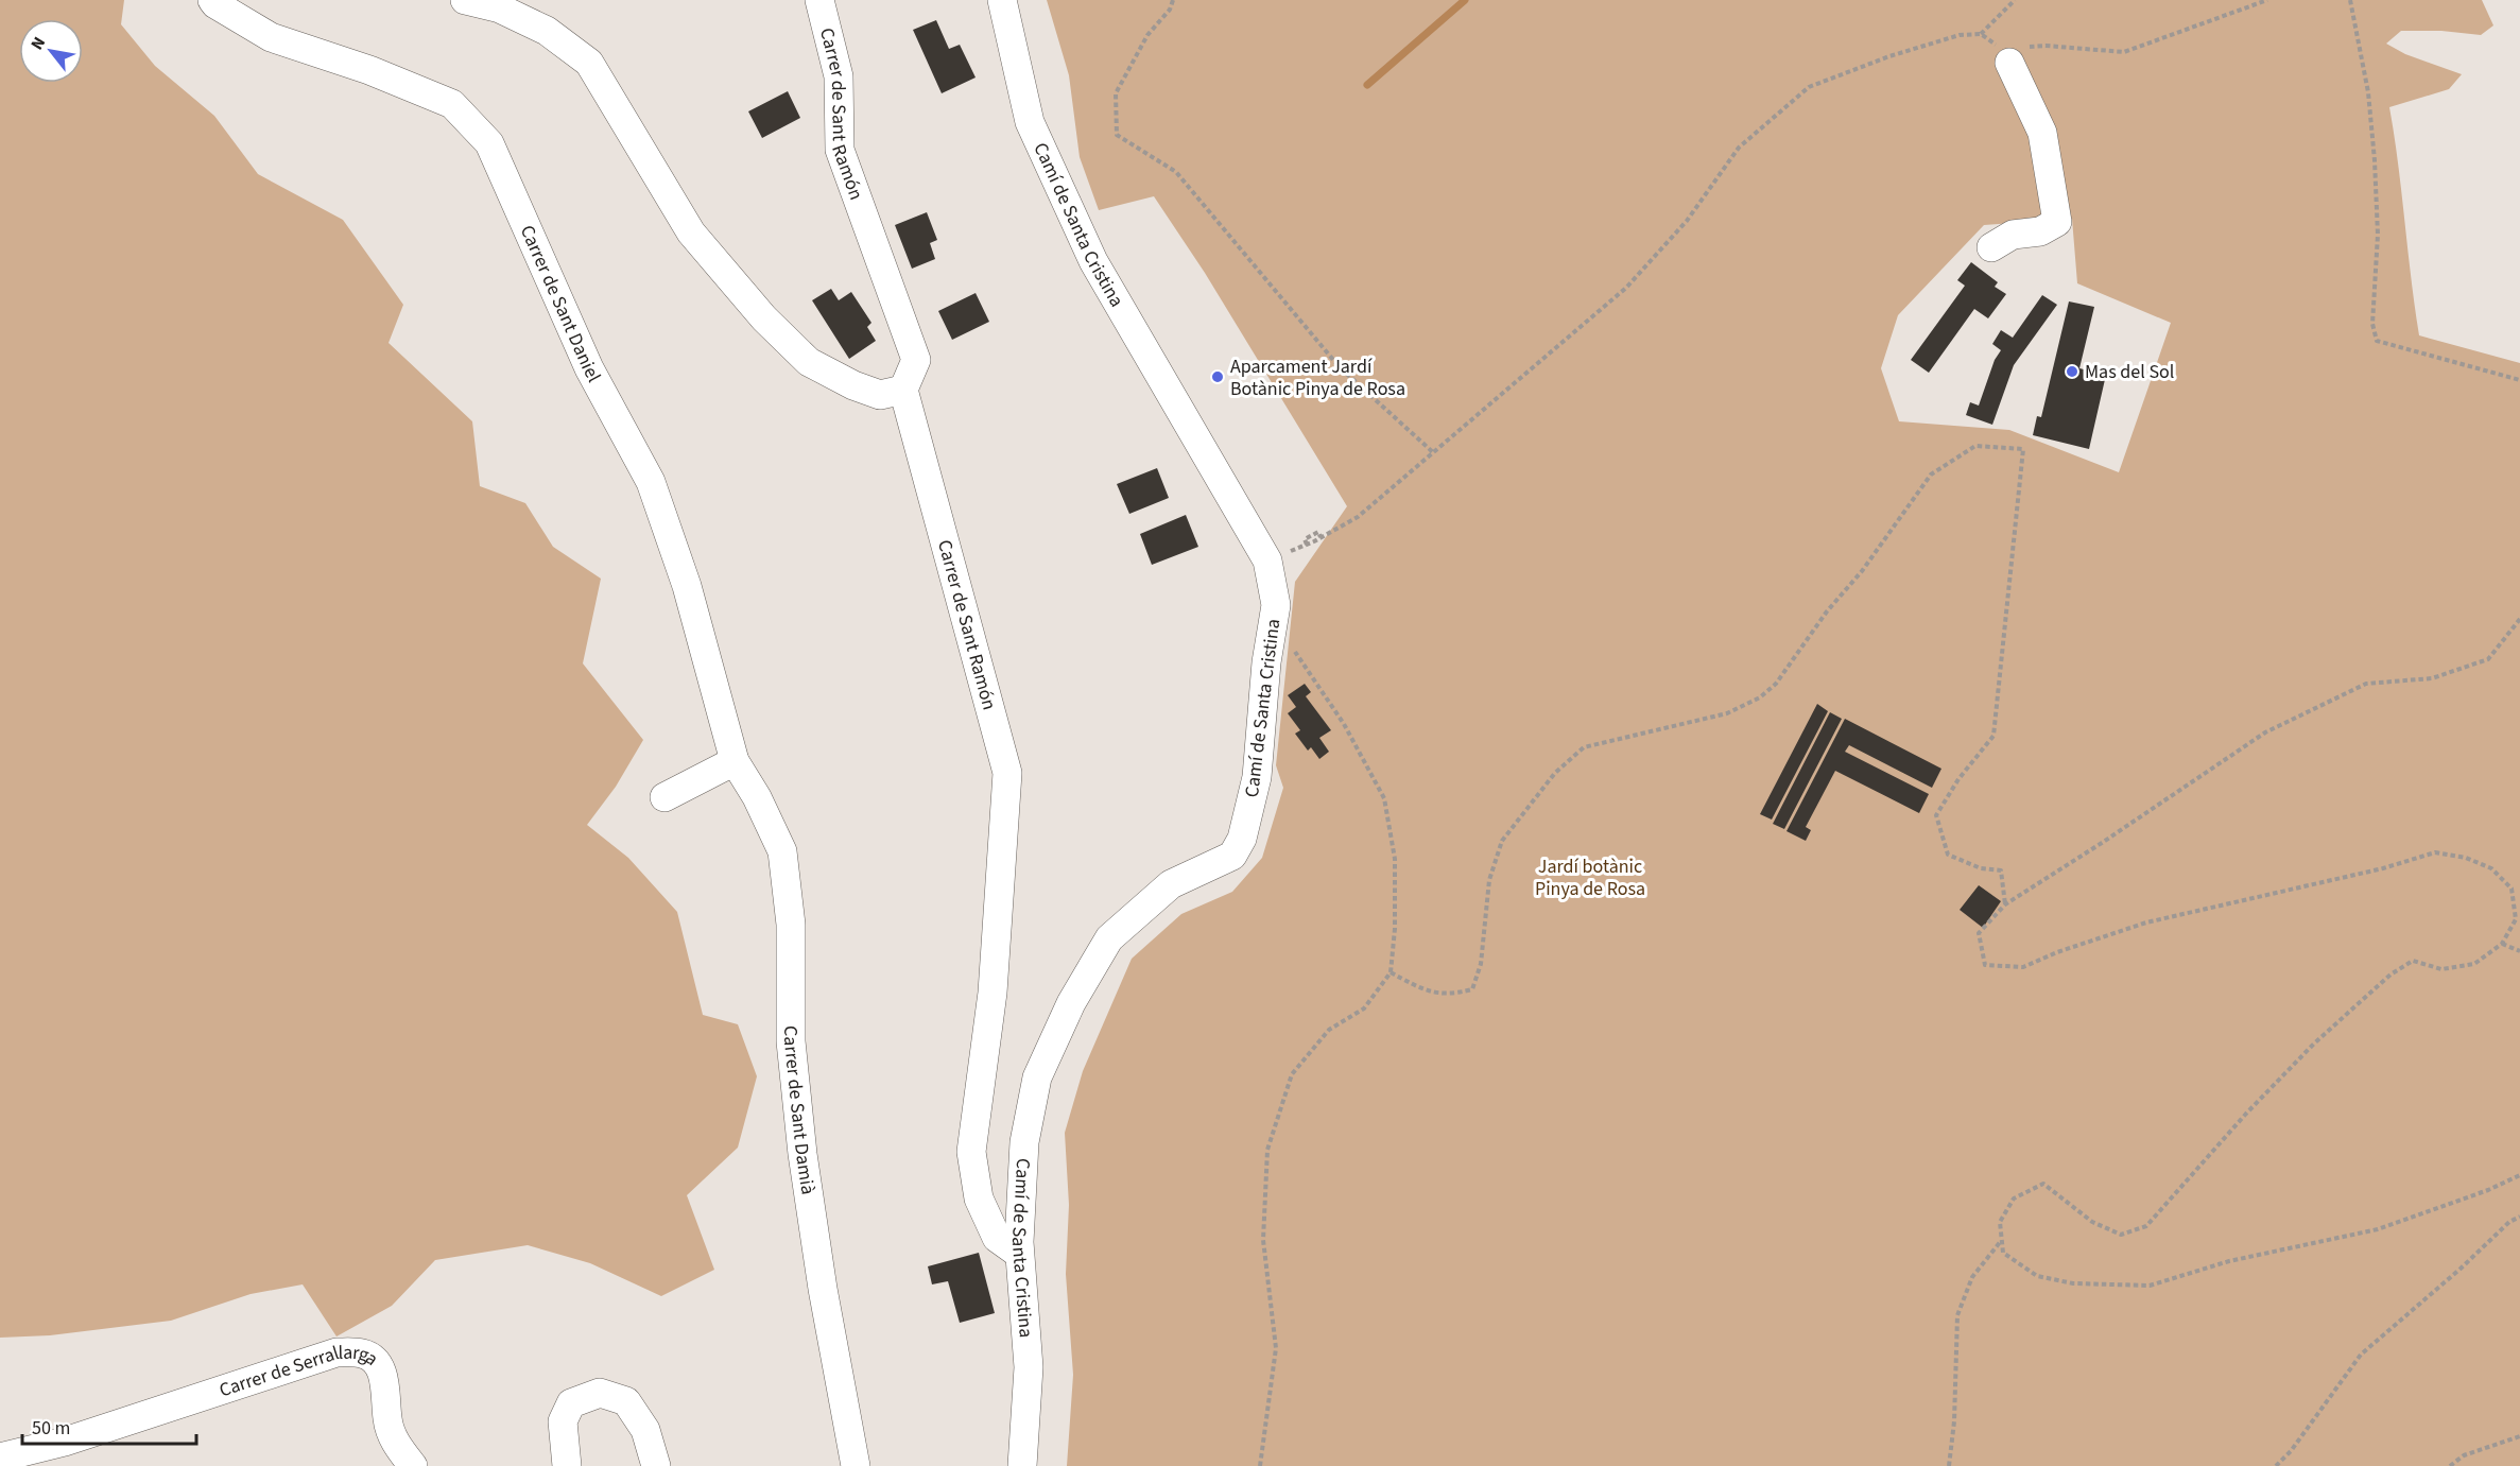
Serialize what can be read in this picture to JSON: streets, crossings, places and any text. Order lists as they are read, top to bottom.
{
  "streets": {
    "street": [
      "Carrer de Sant Ramón",
      "Camí de Santa Cristina",
      "Carrer de Sant Daniel",
      "Carrer de Sant Damià",
      "Carrer de Serrallarga"
    ]
  },
  "crossings": [
    ["Carrer de Sant Ramón", "Camí de Santa Cristina"],
    ["Carrer de Sant Daniel", "Carrer de Sant Damià"]
  ],
  "parks": ["Jardí botànic Pinya de Rosa"],
  "places": ["Mas del Sol", "Aparcament Jardí Botànic Pinya de Rosa"],
  "scale_bar": "50 m",
  "north": "top left"
}
